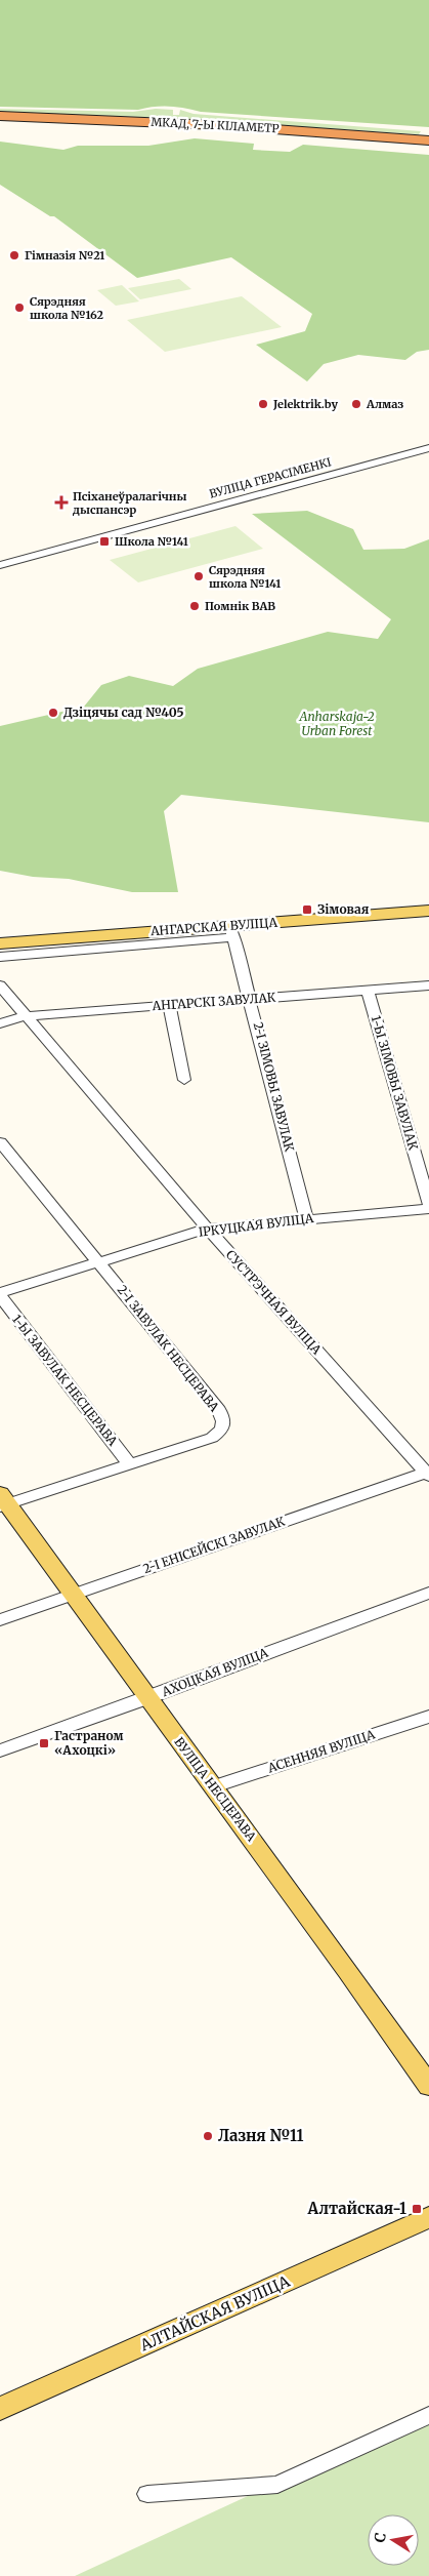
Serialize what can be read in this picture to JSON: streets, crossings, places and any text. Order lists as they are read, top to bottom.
{
  "streets": {
    "highway": ["МКАД, 7-Ы КІЛАМЕТР"],
    "main road": ["АНГАРСКАЯ ВУЛІЦА", "ВУЛІЦА НЕСЦЕРАВА", "АЛТАЙСКАЯ ВУЛІЦА"],
    "street": [
      "ВУЛІЦА ГЕРАСІМЕНКІ",
      "АНГАРСКІ ЗАВУЛАК",
      "1-Ы ЗІМОВЫ ЗАВУЛАК",
      "2-І ЗІМОВЫ ЗАВУЛАК",
      "ІРКУЦКАЯ ВУЛІЦА",
      "СУСТРЭЧНАЯ ВУЛІЦА",
      "2-І ЗАВУЛАК НЕСЦЕРАВА",
      "1-Ы ЗАВУЛАК НЕСЦЕРАВА",
      "2-І ЕНІСЕЙСКІ ЗАВУЛАК",
      "АХОЦКАЯ ВУЛІЦА",
      "АСЕННЯЯ ВУЛІЦА"
    ]
  },
  "crossings": [
    ["АНГАРСКАЯ ВУЛІЦА", "2-І ЗІМОВЫ ЗАВУЛАК"],
    ["АНГАРСКІ ЗАВУЛАК", "1-Ы ЗІМОВЫ ЗАВУЛАК"],
    ["АНГАРСКІ ЗАВУЛАК", "2-І ЗІМОВЫ ЗАВУЛАК"],
    ["АНГАРСКІ ЗАВУЛАК", "СУСТРЭЧНАЯ ВУЛІЦА"],
    ["2-І ЗІМОВЫ ЗАВУЛАК", "ІРКУЦКАЯ ВУЛІЦА"],
    ["ІРКУЦКАЯ ВУЛІЦА", "СУСТРЭЧНАЯ ВУЛІЦА"],
    ["ІРКУЦКАЯ ВУЛІЦА", "2-І ЗАВУЛАК НЕСЦЕРАВА"],
    ["СУСТРЭЧНАЯ ВУЛІЦА", "2-І ЕНІСЕЙСКІ ЗАВУЛАК"],
    ["2-І ЗАВУЛАК НЕСЦЕРАВА", "1-Ы ЗАВУЛАК НЕСЦЕРАВА"],
    ["2-І ЗАВУЛАК НЕСЦЕРАВА", "ВУЛІЦА НЕСЦЕРАВА"],
    ["2-І ЕНІСЕЙСКІ ЗАВУЛАК", "ВУЛІЦА НЕСЦЕРАВА"],
    ["АХОЦКАЯ ВУЛІЦА", "ВУЛІЦА НЕСЦЕРАВА"],
    ["АСЕННЯЯ ВУЛІЦА", "ВУЛІЦА НЕСЦЕРАВА"]
  ],
  "parks": ["Anharskaja-2 Urban Forest"],
  "places": {
    "other": [
      "Гімназія №21",
      "Сярэдняя школа №162",
      "Jelektrik.by",
      "Алмаз",
      "Сярэдняя школа №141",
      "Помнік ВАВ",
      "Дзіцячы сад №405",
      "Лазня №11"
    ],
    "health": ["Псіханеўралагічны дыспансэр"],
    "transit": [
      "Школа №141",
      "Зімовая",
      "Гастраном «Ахоцкі»",
      "Алтайская-1"
    ]
  },
  "north": "left"
}
